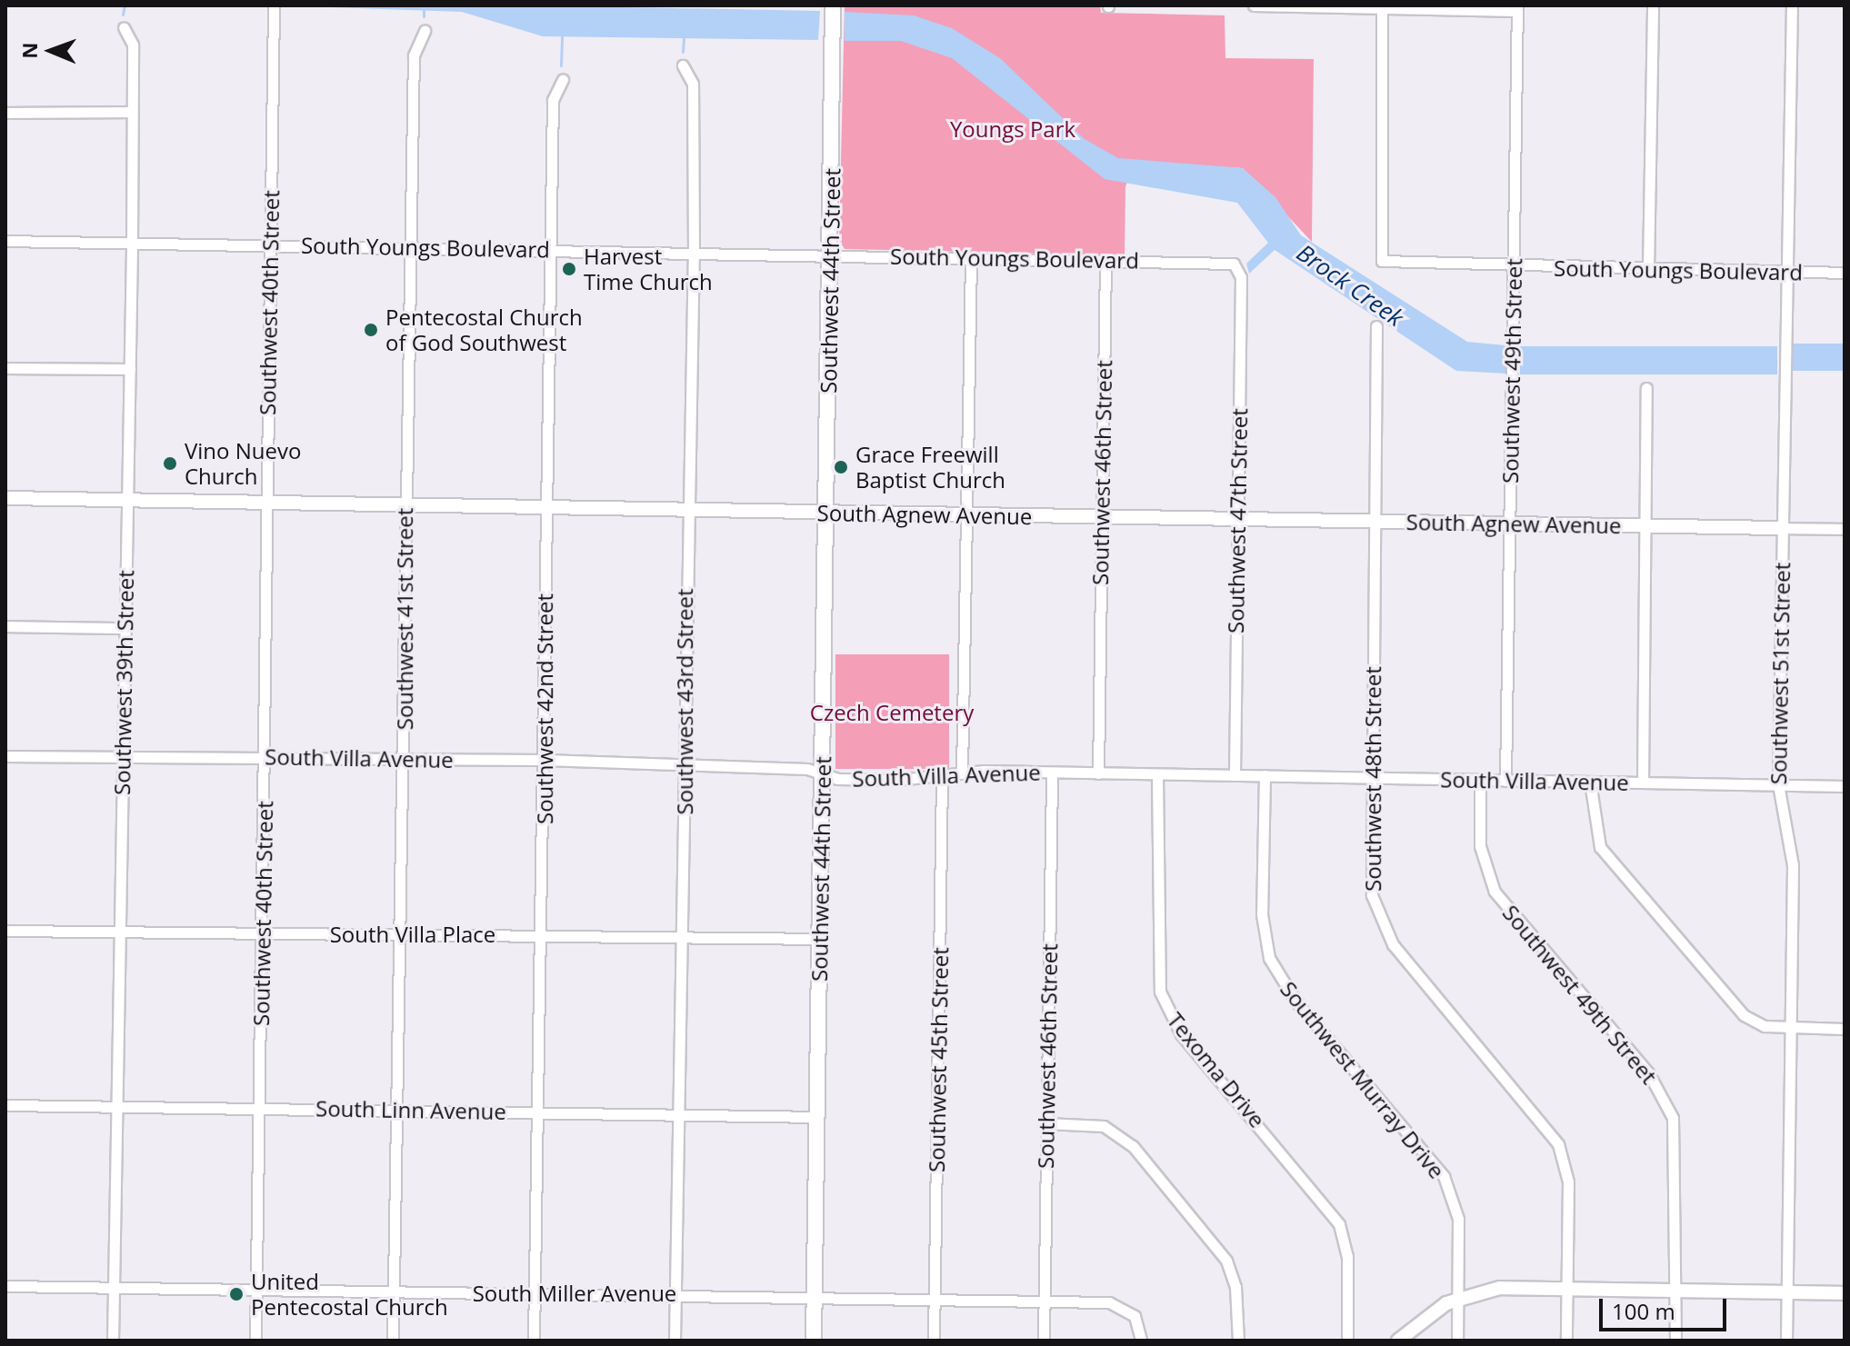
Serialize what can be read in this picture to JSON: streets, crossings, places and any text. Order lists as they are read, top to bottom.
{
  "streets": {
    "main road": ["Southwest 44th Street"],
    "street": [
      "South Youngs Boulevard",
      "Southwest 40th Street",
      "Southwest 49th Street",
      "Southwest 46th Street",
      "South Agnew Avenue",
      "Southwest 47th Street",
      "Southwest 41st Street",
      "Southwest 51st Street",
      "Southwest 39th Street",
      "Southwest 43rd Street",
      "Southwest 42nd Street",
      "South Villa Avenue",
      "Southwest 48th Street",
      "South Villa Place",
      "Southwest 45th Street",
      "Texoma Drive",
      "Southwest Murray Drive",
      "South Linn Avenue",
      "South Miller Avenue"
    ]
  },
  "crossings": [
    ["South Youngs Boulevard", "Southwest 44th Street"],
    ["South Youngs Boulevard", "Southwest 40th Street"],
    ["South Youngs Boulevard", "Southwest 49th Street"],
    ["South Youngs Boulevard", "Southwest 46th Street"],
    ["South Youngs Boulevard", "Southwest 47th Street"],
    ["South Youngs Boulevard", "Southwest 41st Street"],
    ["South Youngs Boulevard", "Southwest 51st Street"],
    ["South Youngs Boulevard", "Southwest 39th Street"],
    ["South Youngs Boulevard", "Southwest 43rd Street"],
    ["South Youngs Boulevard", "Southwest 42nd Street"],
    ["Southwest 44th Street", "South Agnew Avenue"],
    ["Southwest 44th Street", "South Villa Avenue"],
    ["Southwest 44th Street", "South Villa Place"],
    ["Southwest 44th Street", "South Linn Avenue"],
    ["Southwest 44th Street", "South Miller Avenue"],
    ["Southwest 40th Street", "South Agnew Avenue"],
    ["Southwest 40th Street", "South Villa Avenue"],
    ["Southwest 40th Street", "South Villa Place"],
    ["Southwest 40th Street", "South Linn Avenue"],
    ["Southwest 40th Street", "South Miller Avenue"],
    ["Southwest 49th Street", "South Agnew Avenue"],
    ["Southwest 49th Street", "South Villa Avenue"],
    ["Southwest 46th Street", "South Agnew Avenue"],
    ["Southwest 46th Street", "South Villa Avenue"],
    ["Southwest 46th Street", "South Miller Avenue"],
    ["South Agnew Avenue", "Southwest 47th Street"],
    ["South Agnew Avenue", "Southwest 41st Street"],
    ["South Agnew Avenue", "Southwest 51st Street"],
    ["South Agnew Avenue", "Southwest 39th Street"],
    ["South Agnew Avenue", "Southwest 43rd Street"],
    ["South Agnew Avenue", "Southwest 42nd Street"],
    ["South Agnew Avenue", "Southwest 48th Street"],
    ["Southwest 47th Street", "South Villa Avenue"],
    ["Southwest 41st Street", "South Villa Avenue"],
    ["Southwest 41st Street", "South Villa Place"],
    ["Southwest 41st Street", "South Linn Avenue"],
    ["Southwest 41st Street", "South Miller Avenue"],
    ["Southwest 51st Street", "South Villa Avenue"],
    ["Southwest 39th Street", "South Villa Avenue"],
    ["Southwest 39th Street", "South Villa Place"],
    ["Southwest 39th Street", "South Linn Avenue"],
    ["Southwest 39th Street", "South Miller Avenue"],
    ["Southwest 43rd Street", "South Villa Avenue"],
    ["Southwest 43rd Street", "South Villa Place"],
    ["Southwest 43rd Street", "South Linn Avenue"],
    ["Southwest 43rd Street", "South Miller Avenue"],
    ["Southwest 42nd Street", "South Villa Avenue"],
    ["Southwest 42nd Street", "South Villa Place"],
    ["Southwest 42nd Street", "South Linn Avenue"],
    ["Southwest 42nd Street", "South Miller Avenue"],
    ["South Villa Avenue", "Southwest 48th Street"],
    ["South Villa Avenue", "Southwest 45th Street"],
    ["South Villa Avenue", "Texoma Drive"],
    ["South Villa Avenue", "Southwest Murray Drive"],
    ["Southwest 45th Street", "South Miller Avenue"]
  ],
  "water": ["Brock Creek"],
  "parks": ["Youngs Park", "Czech Cemetery"],
  "places": [
    "Harvest Time Church",
    "Pentecostal Church of God Southwest",
    "Vino Nuevo Church",
    "Grace Freewill Baptist Church",
    "United Pentecostal Church"
  ],
  "scale_bar": "100 m",
  "north": "left"
}
